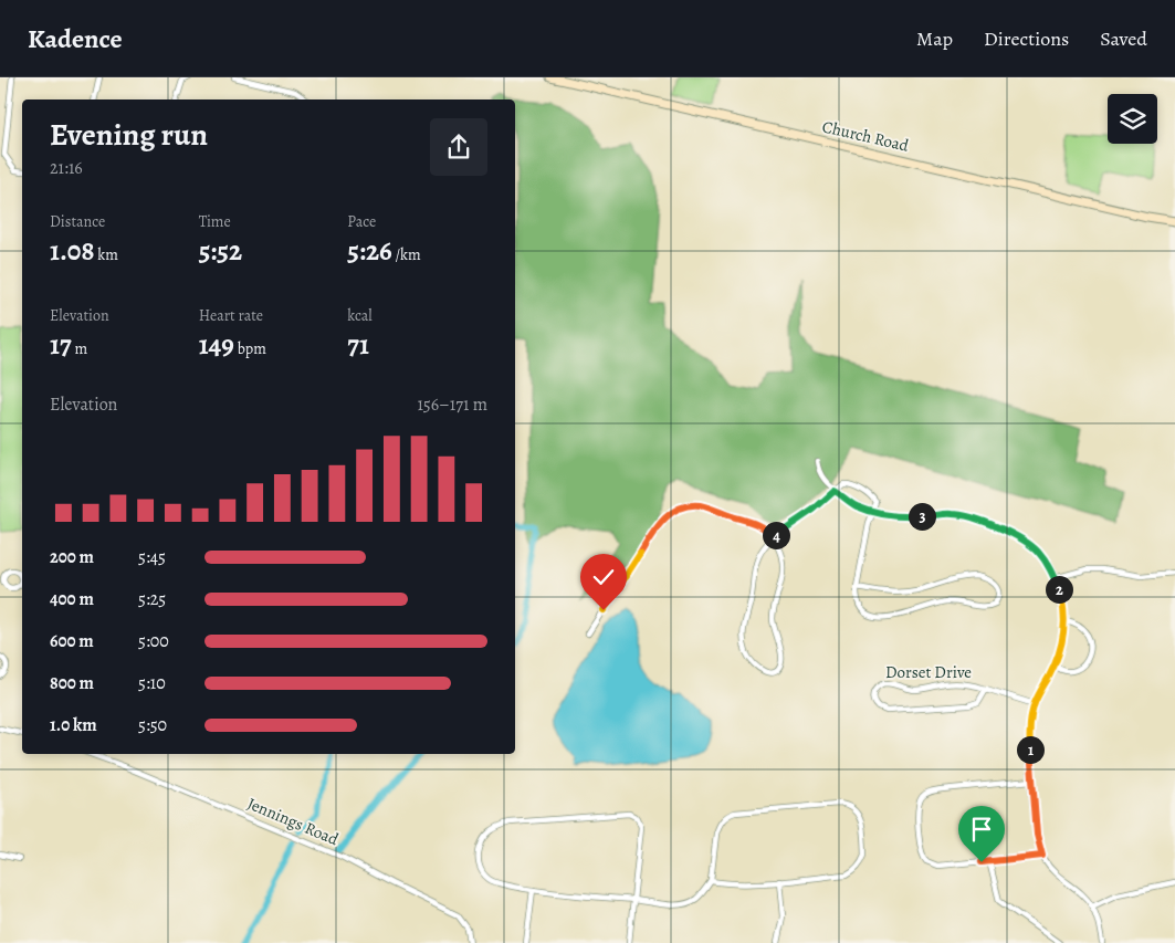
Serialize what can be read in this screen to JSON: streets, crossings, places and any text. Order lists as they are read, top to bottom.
{
  "streets": {
    "main road": ["Church Road"],
    "street": ["Dorset Drive", "Jennings Road"]
  },
  "page": {
    "header": "Kadence",
    "nav": ["Map", "Directions", "Saved"],
    "heading": ["Evening run", "21:16"],
    "stats": [
      ["Distance", "1.08 km"],
      ["Time", "5:52"],
      ["Pace", "5:26 /km"],
      ["Elevation", "17 m"],
      ["Heart rate", "149 bpm"],
      ["kcal", "71"]
    ],
    "chart": ["Elevation", "156–171 m"],
    "pins": [
      "3",
      "4",
      "2",
      "1"
    ],
    "list": [
      {
        "name": "200 m",
        "note": "5:45"
      },
      {
        "name": "400 m",
        "note": "5:25"
      },
      {
        "name": "600 m",
        "note": "5:00"
      },
      {
        "name": "800 m",
        "note": "5:10"
      },
      {
        "name": "1.0 km",
        "note": "5:50"
      }
    ]
  }
}
